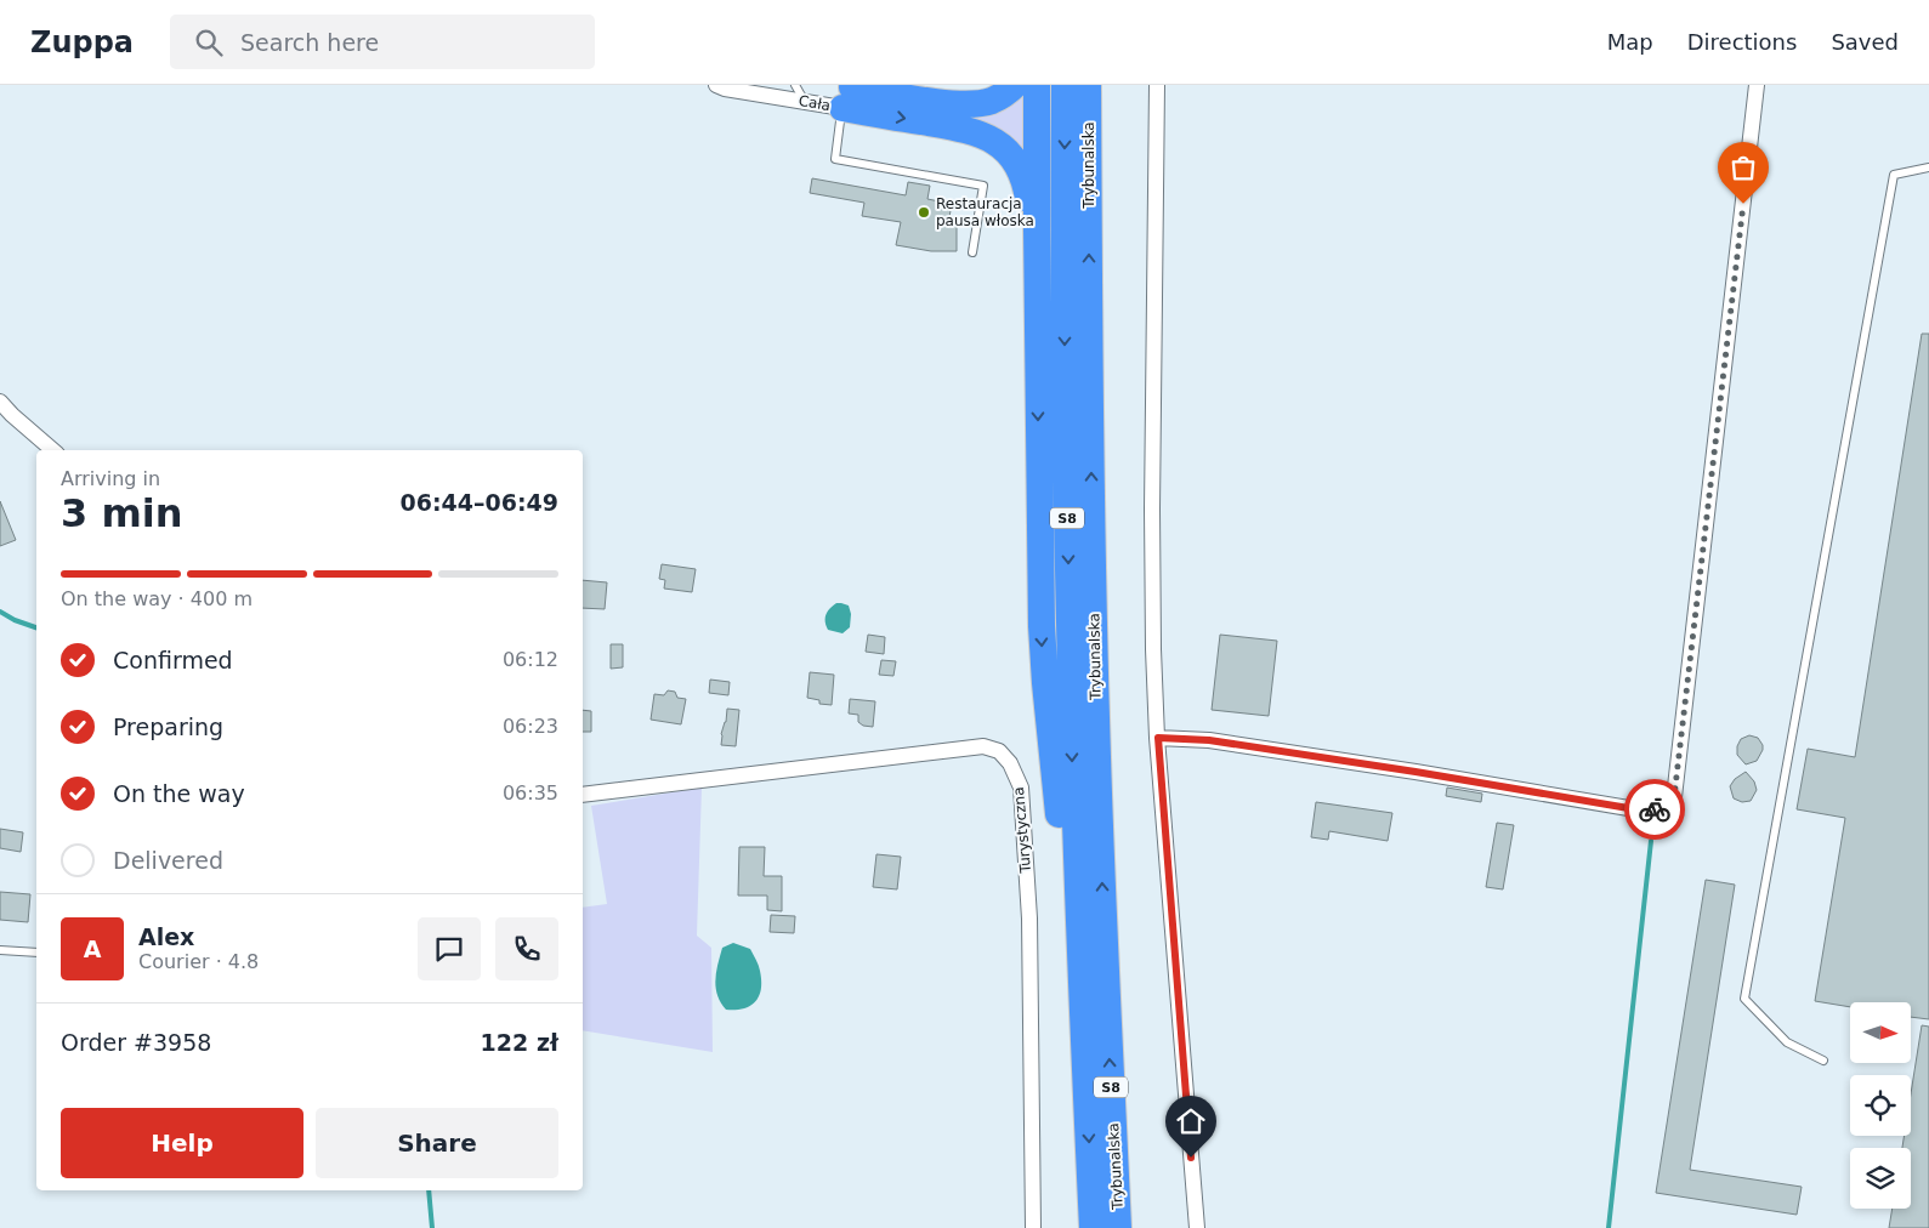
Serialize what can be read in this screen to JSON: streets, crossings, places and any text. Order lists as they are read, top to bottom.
{
  "streets": {
    "highway": ["Trybunalska", "S8"],
    "street": ["Cała", "Turystyczna"]
  },
  "places": ["Restauracja pausa włoska"],
  "north": "right",
  "page": {
    "header": "Zuppa",
    "search": "Search here",
    "nav": ["Map", "Directions", "Saved"],
    "heading": ["3 min", "Arriving in", "06:44–06:49"],
    "panel": [
      "Alex",
      "Courier · 4.8",
      "Order #3958",
      "122 zł"
    ],
    "bar": "On the way · 400 m",
    "list": [
      ["Confirmed", "06:12"],
      ["Preparing", "06:23"],
      ["On the way", "06:35"],
      "Delivered"
    ],
    "round": "A",
    "buttons": ["Help", "Share"]
  }
}
